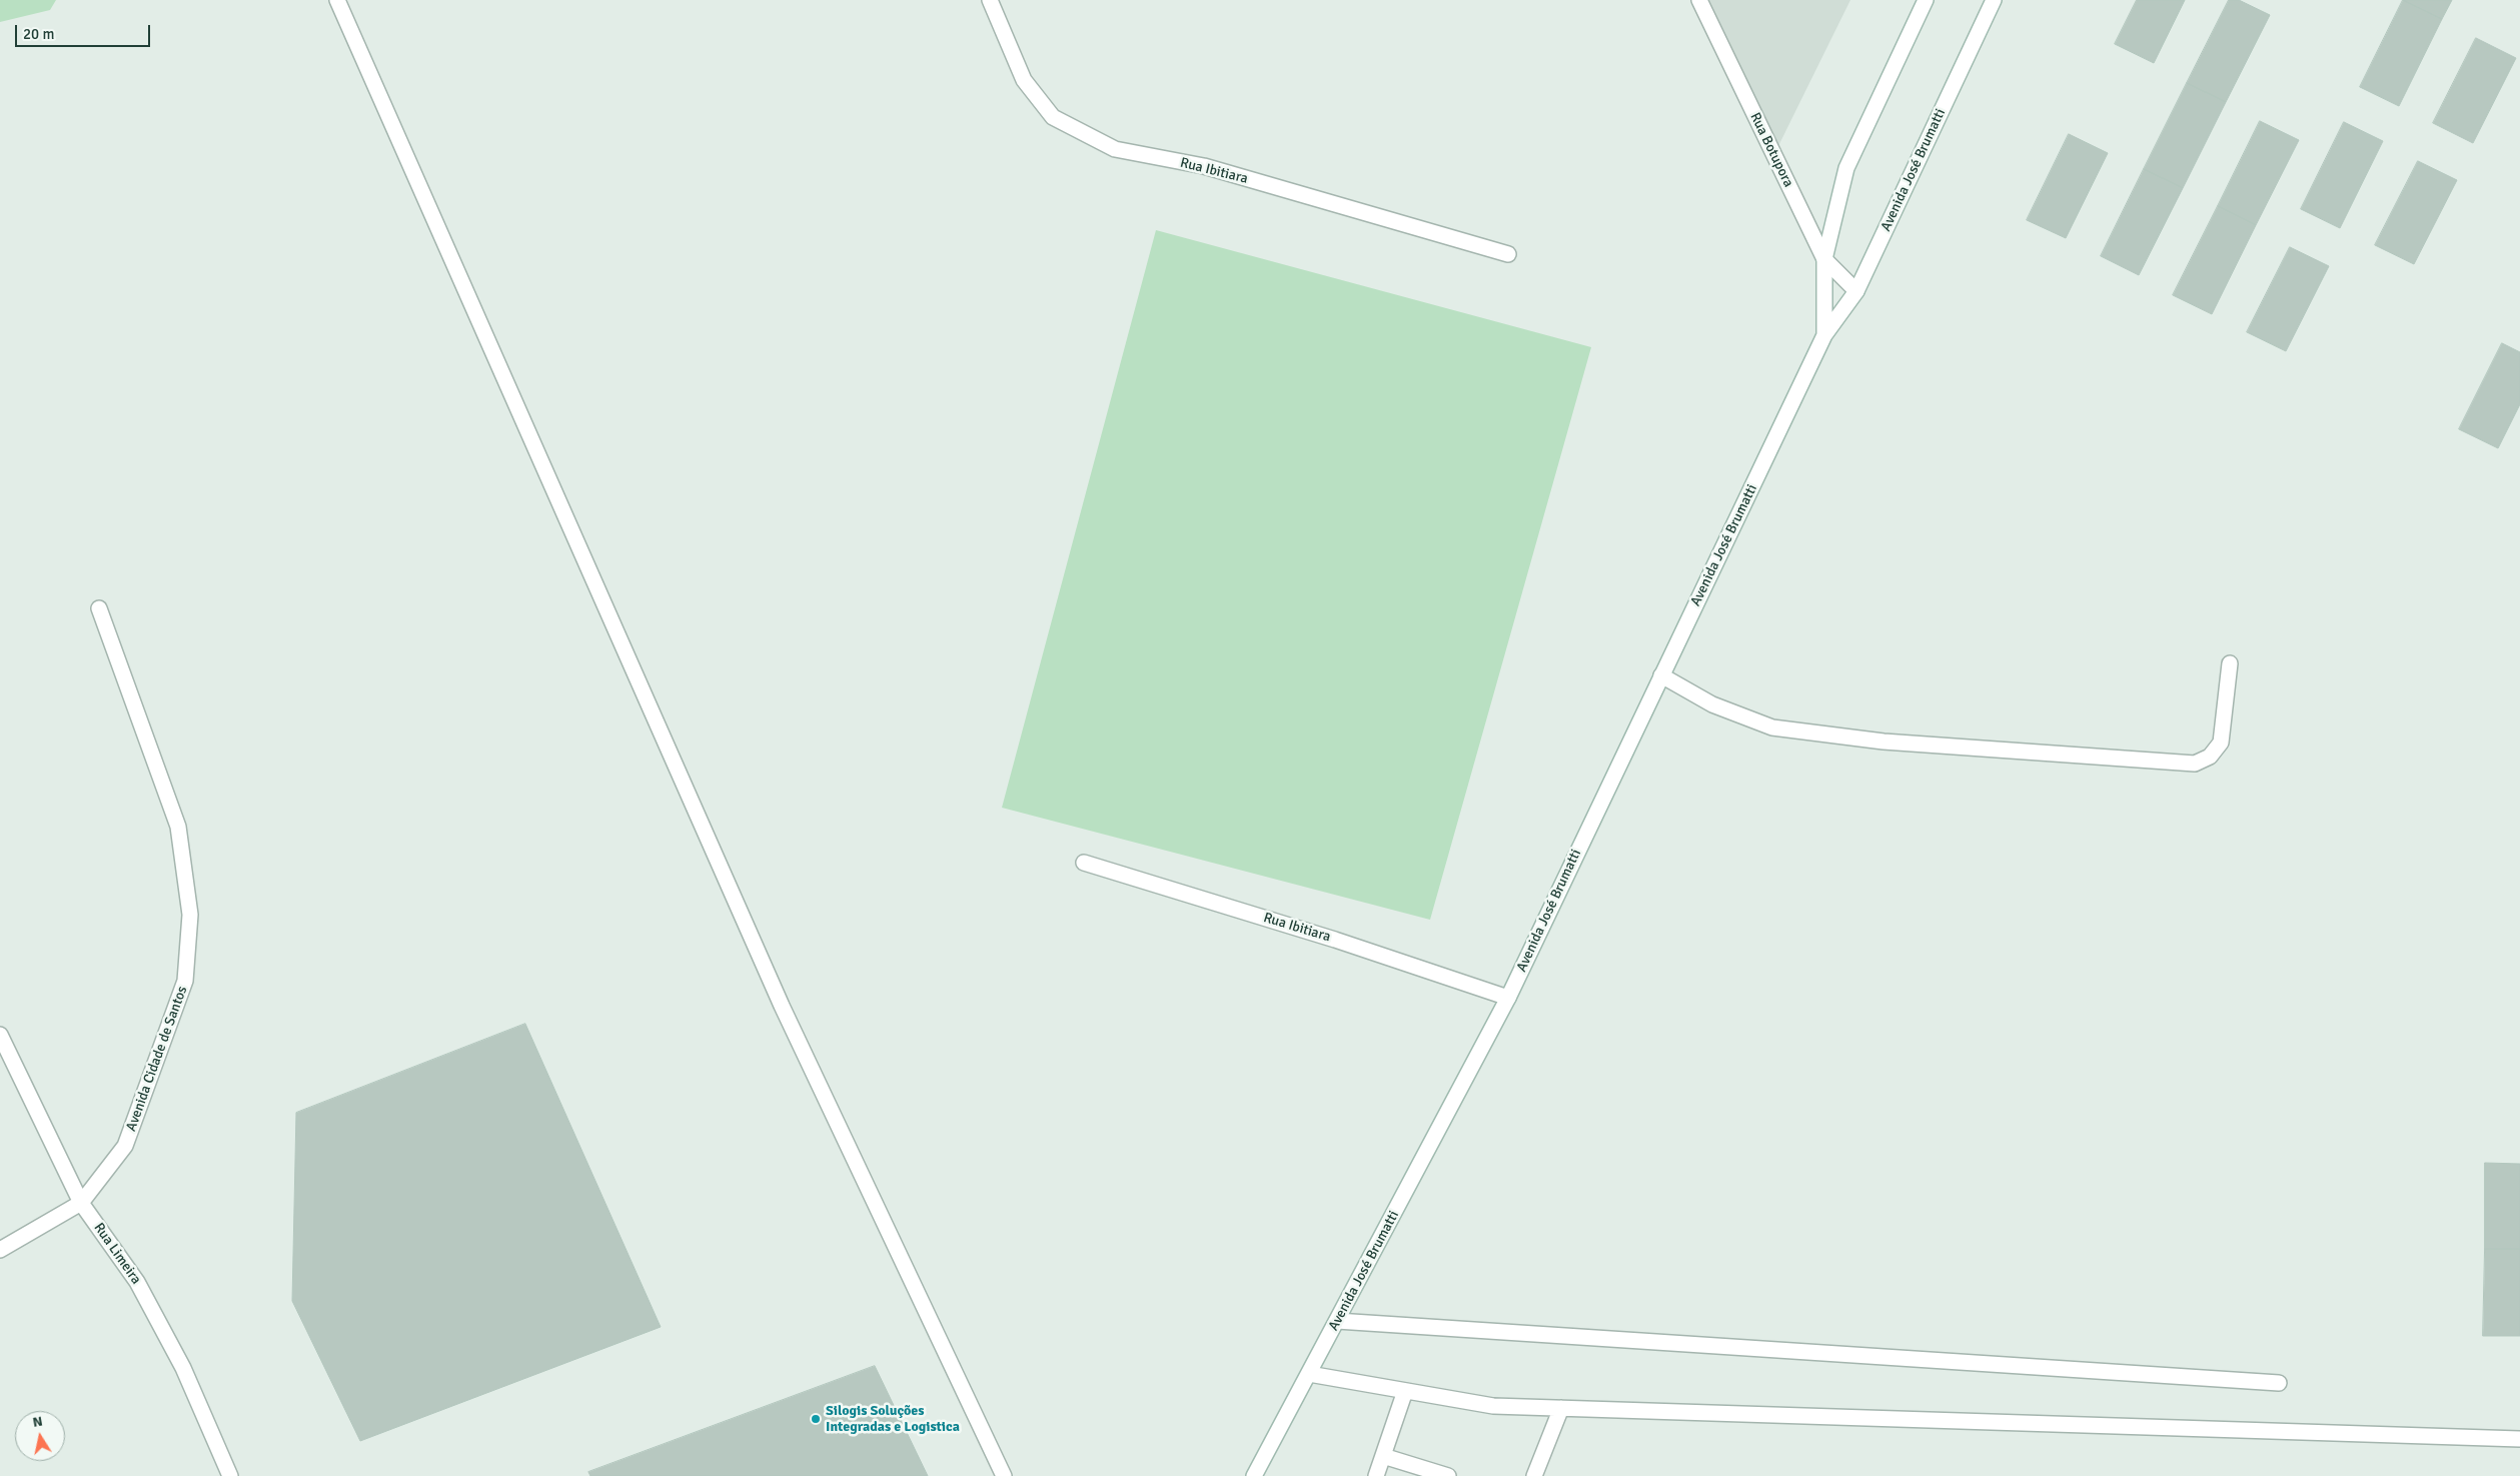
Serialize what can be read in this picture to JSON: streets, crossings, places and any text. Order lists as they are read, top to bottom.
{
  "streets": {
    "street": [
      "Rua Botupora",
      "Avenida José Brumatti",
      "Rua Ibitiara",
      "Avenida Cidade de Santos",
      "Rua Limeira"
    ]
  },
  "crossings": [
    ["Rua Botupora", "Avenida José Brumatti"],
    ["Avenida José Brumatti", "Rua Ibitiara"],
    ["Avenida Cidade de Santos", "Rua Limeira"]
  ],
  "places": ["Silogis Soluções Integradas e Logistica"],
  "scale_bar": "20 m",
  "north": "top"
}
